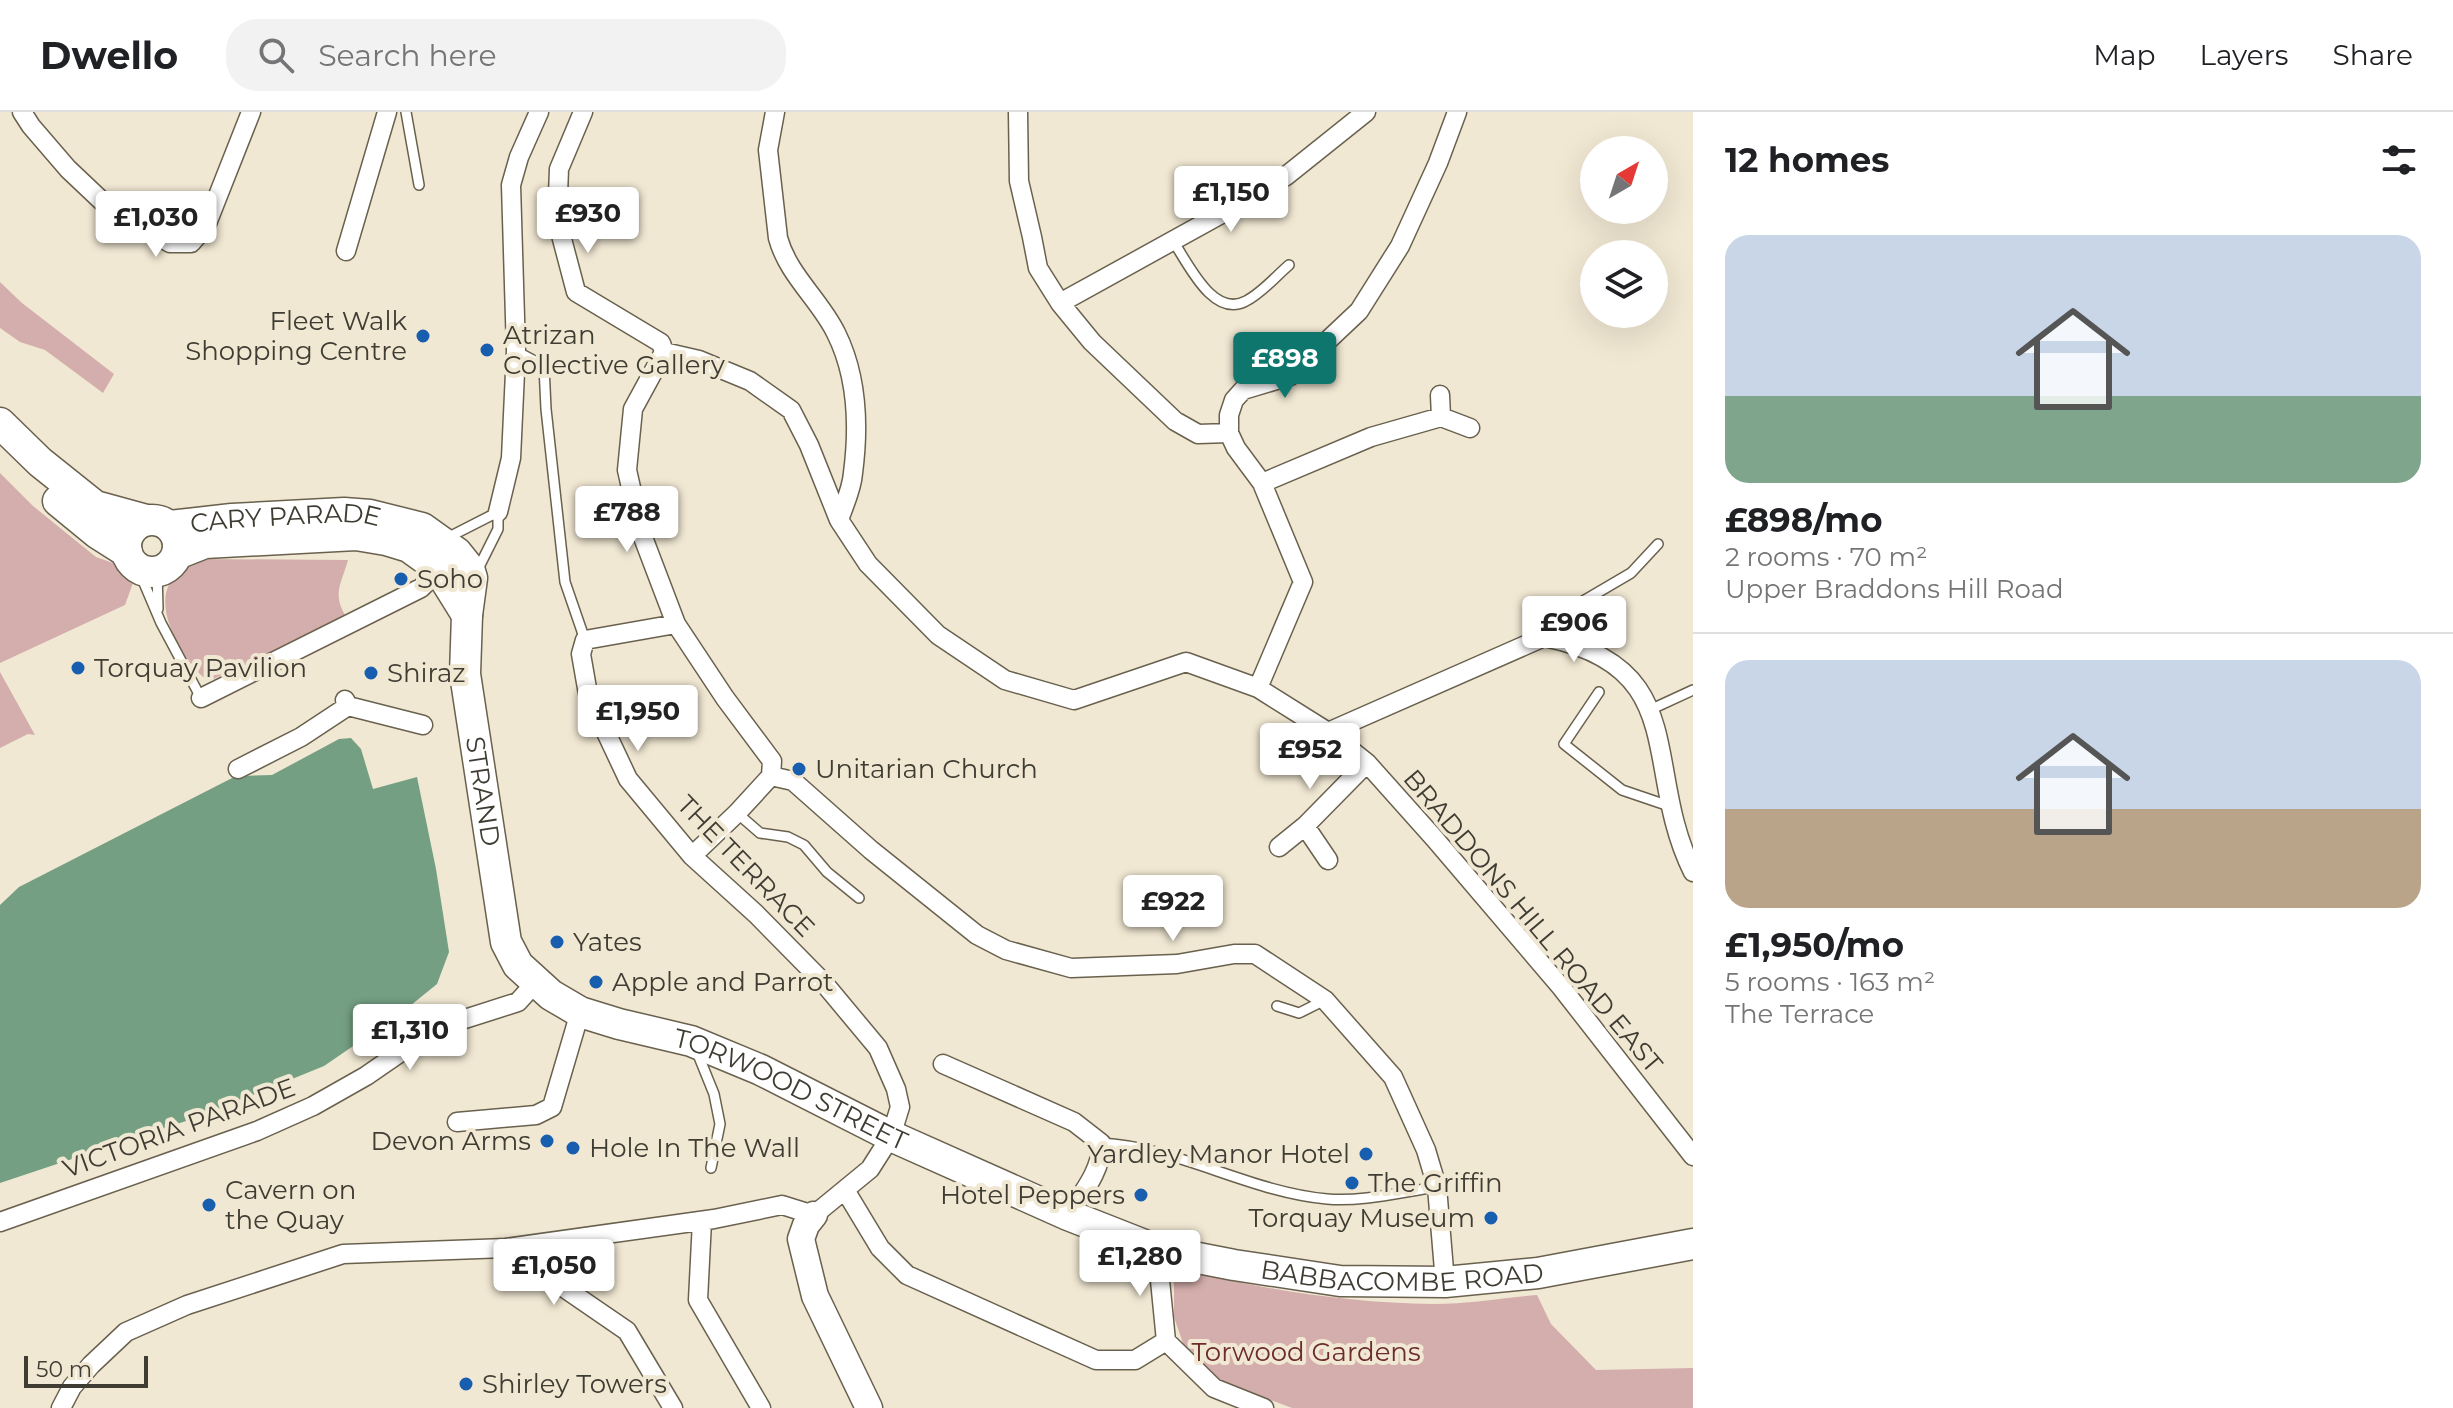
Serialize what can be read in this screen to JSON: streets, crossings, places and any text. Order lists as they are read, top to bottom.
{
  "streets": {
    "main road": [
      "CARY PARADE",
      "STRAND",
      "TORWOOD STREET",
      "BABBACOMBE ROAD"
    ],
    "street": ["THE TERRACE", "BRADDONS HILL ROAD EAST", "VICTORIA PARADE"]
  },
  "crossings": [
    ["STRAND", "TORWOOD STREET"],
    ["STRAND", "VICTORIA PARADE"],
    ["THE TERRACE", "TORWOOD STREET"],
    ["TORWOOD STREET", "VICTORIA PARADE"],
    ["TORWOOD STREET", "BABBACOMBE ROAD"]
  ],
  "parks": ["Torwood Gardens"],
  "places": [
    "Fleet Walk Shopping Centre",
    "Atrizan Collective Gallery",
    "Soho",
    "Torquay Pavilion",
    "Shiraz",
    "Unitarian Church",
    "Yates",
    "Apple and Parrot",
    "Devon Arms",
    "Hole In The Wall",
    "Yardley Manor Hotel",
    "The Griffin",
    "Hotel Peppers",
    "Cavern on the Quay",
    "Torquay Museum",
    "Shirley Towers"
  ],
  "scale_bar": "50 m",
  "north": "top right",
  "page": {
    "header": "Dwello",
    "search": "Search here",
    "nav": ["Map", "Layers", "Share"],
    "heading": "12 homes",
    "price": [
      "£1,150",
      "£930",
      "£1,030",
      "£898",
      "£788",
      "£906",
      "£1,950",
      "£952",
      "£922",
      "£1,310",
      "£1,280",
      "£1,050"
    ],
    "list": [
      {
        "name": "£898/mo",
        "note": "2 rooms · 70 m² · Upper Braddons Hill Road"
      },
      {
        "name": "£1,950/mo",
        "note": "5 rooms · 163 m² · The Terrace"
      }
    ],
    "scale": "50 m"
  }
}
